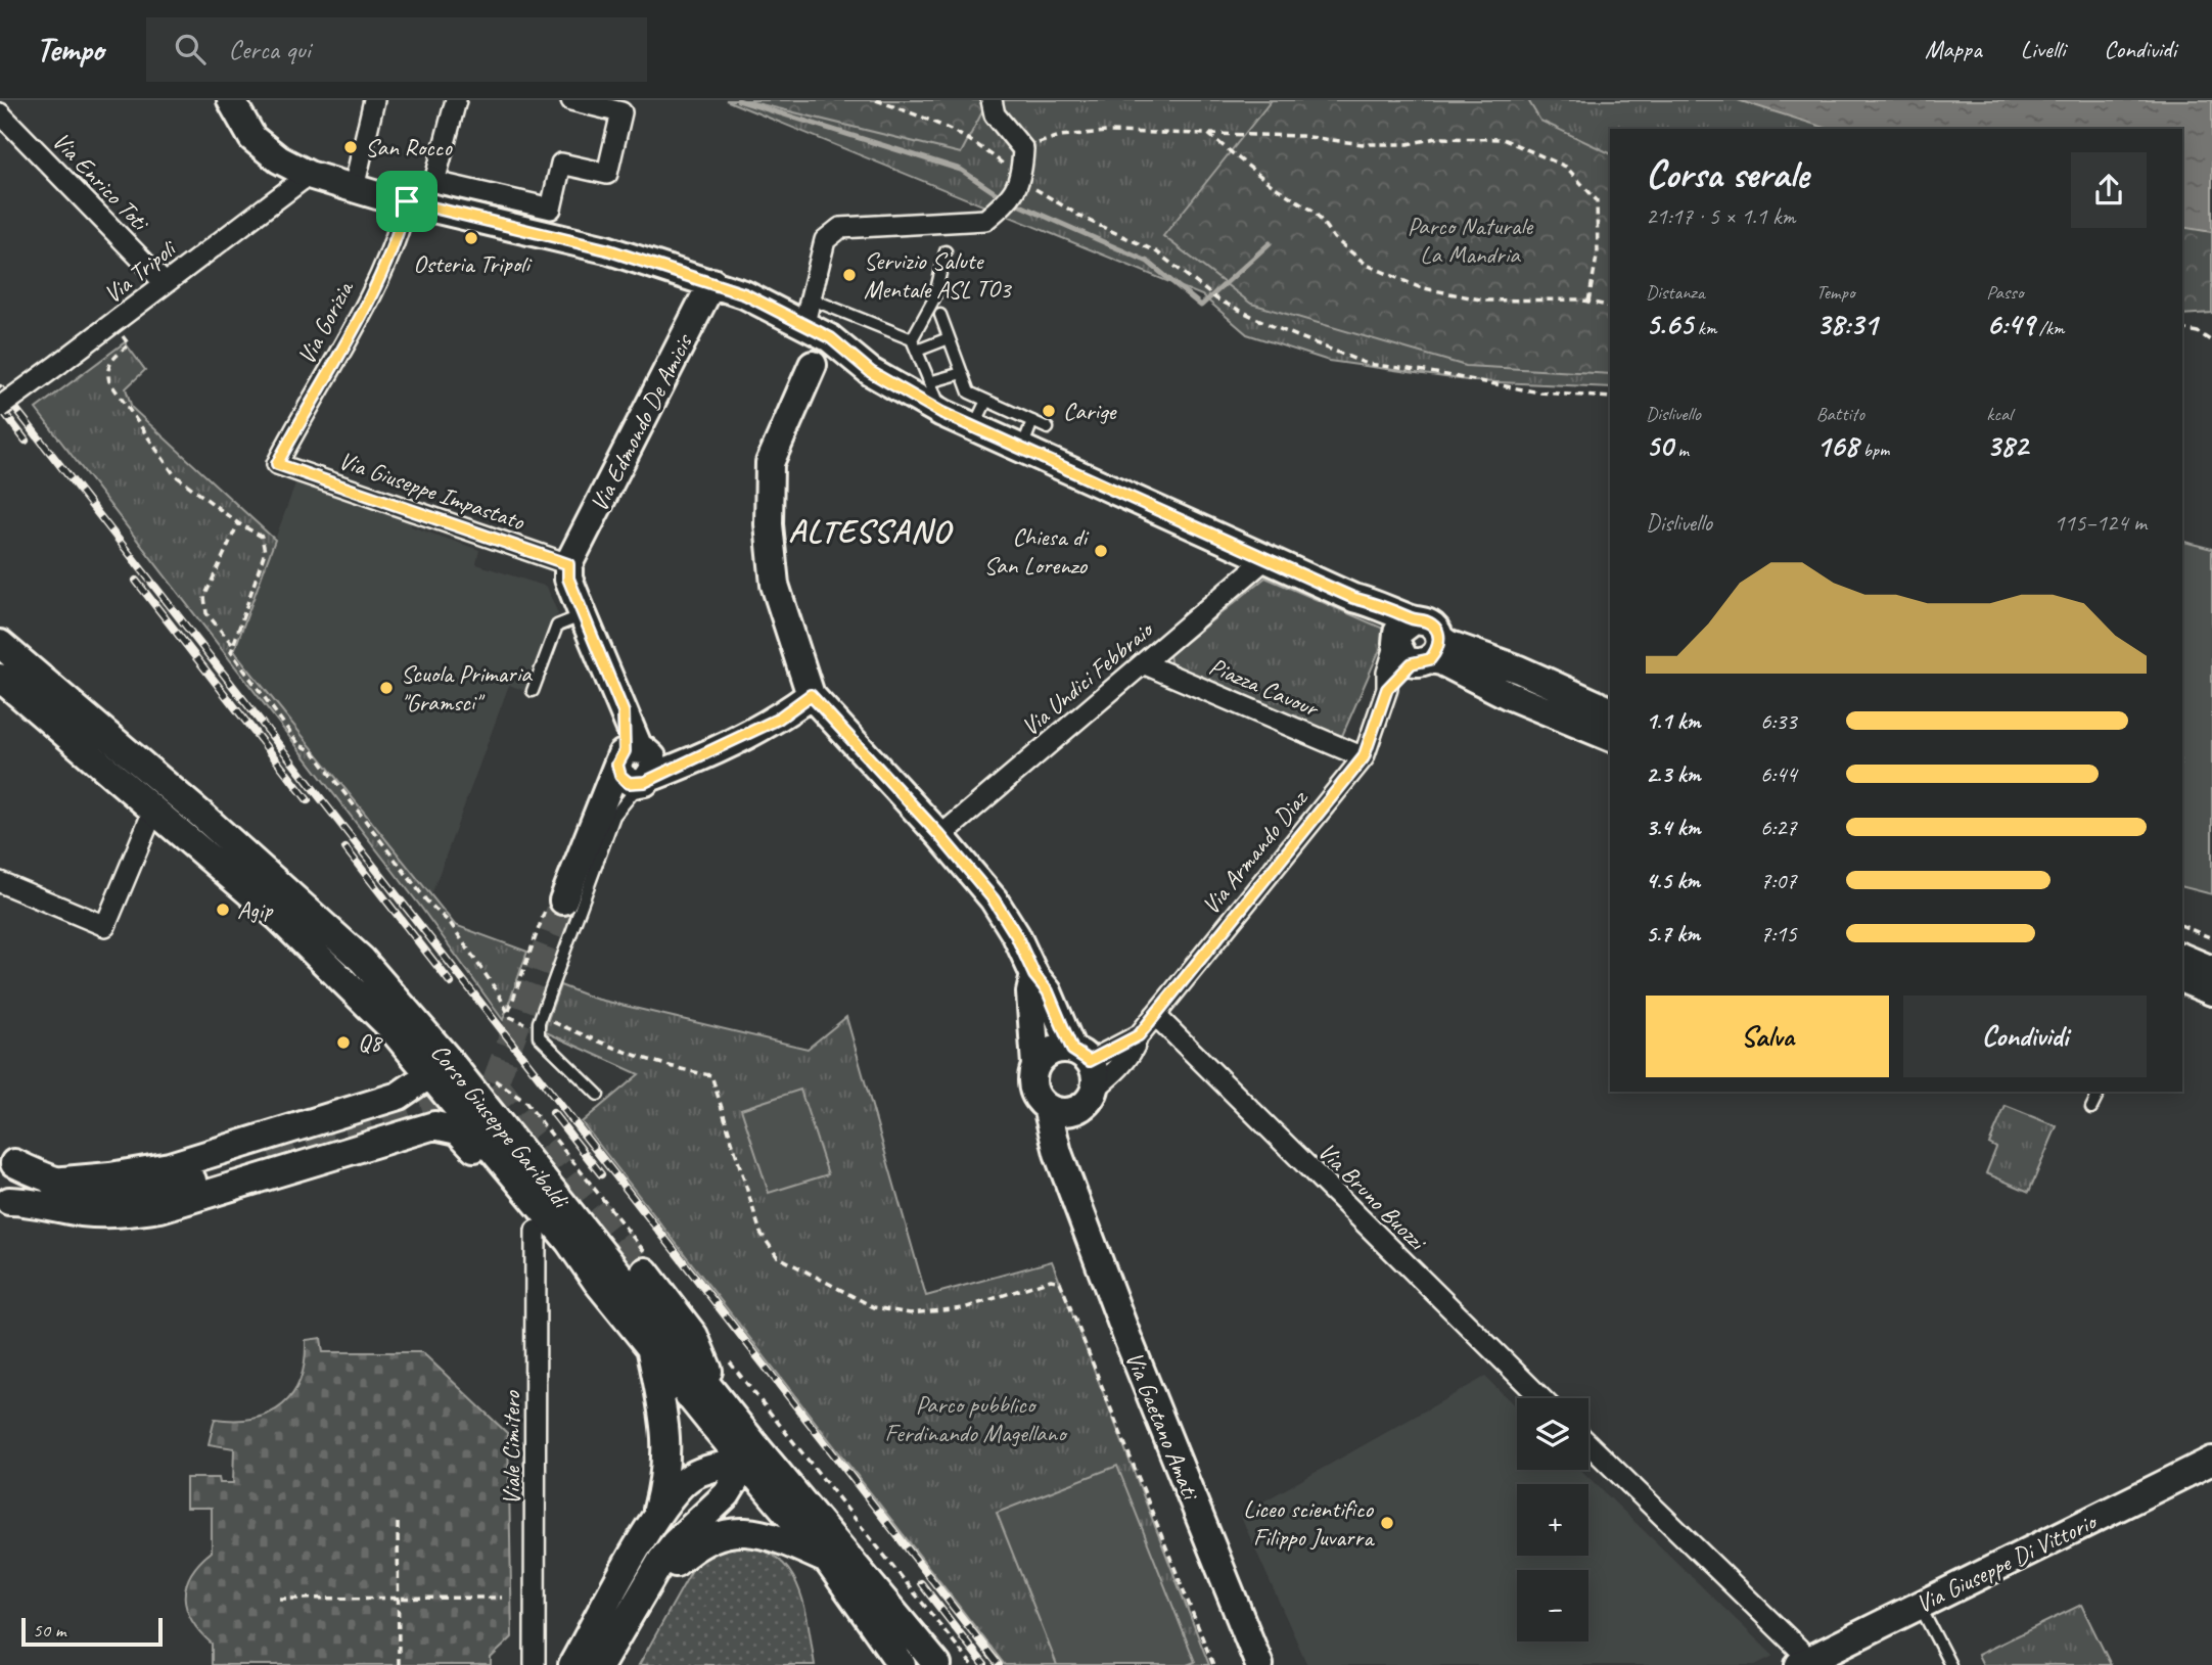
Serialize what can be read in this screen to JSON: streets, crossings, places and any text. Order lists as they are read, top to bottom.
{
  "streets": {
    "street": [
      "Via Enrico Toti",
      "Via Tripoli",
      "Via Gorizia",
      "Via Edmondo De Amicis",
      "Via Giuseppe Impastato",
      "Via Undici Febbraio",
      "Piazza Cavour",
      "Via Armando Diaz",
      "Corso Giuseppe Garibaldi",
      "Via Bruno Buozzi",
      "Via Gaetano Amati",
      "Viale Cimitero",
      "Via Giuseppe Di Vittorio"
    ]
  },
  "crossings": [
    ["Via Enrico Toti", "Via Tripoli"],
    ["Via Gorizia", "Via Giuseppe Impastato"],
    ["Via Edmondo De Amicis", "Via Giuseppe Impastato"],
    ["Via Undici Febbraio", "Piazza Cavour"],
    ["Piazza Cavour", "Via Armando Diaz"],
    ["Via Armando Diaz", "Via Bruno Buozzi"],
    ["Via Armando Diaz", "Via Gaetano Amati"]
  ],
  "districts": ["ALTESSANO"],
  "parks": ["Parco Naturale La Mandria", "Parco pubblico Ferdinando Magellano"],
  "places": [
    "San Rocco",
    "Osteria Tripoli",
    "Servizio Salute Mentale ASL TO3",
    "Carige",
    "Chiesa di San Lorenzo",
    "Scuola Primaria \"Gramsci\"",
    "Agip",
    "Q8",
    "Liceo scientifico Filippo Juvarra"
  ],
  "scale_bar": "50 m",
  "page": {
    "header": "Tempo",
    "search": "Cerca qui",
    "nav": ["Mappa", "Livelli", "Condividi"],
    "heading": ["Corsa serale", "21:17 · 5 × 1.1 km"],
    "stats": [
      ["Distanza", "5.65 km"],
      ["Tempo", "38:31"],
      ["Passo", "6:49 /km"],
      ["Dislivello", "50 m"],
      ["Battito", "168 bpm"],
      ["kcal", "382"]
    ],
    "chart": ["Dislivello", "115–124 m"],
    "list": [
      {
        "name": "1.1 km",
        "note": "6:33"
      },
      {
        "name": "2.3 km",
        "note": "6:44"
      },
      {
        "name": "3.4 km",
        "note": "6:27"
      },
      {
        "name": "4.5 km",
        "note": "7:07"
      },
      {
        "name": "5.7 km",
        "note": "7:15"
      }
    ],
    "buttons": ["Salva", "Condividi"],
    "map_buttons": ["+", "−"],
    "scale": "50 m"
  }
}
